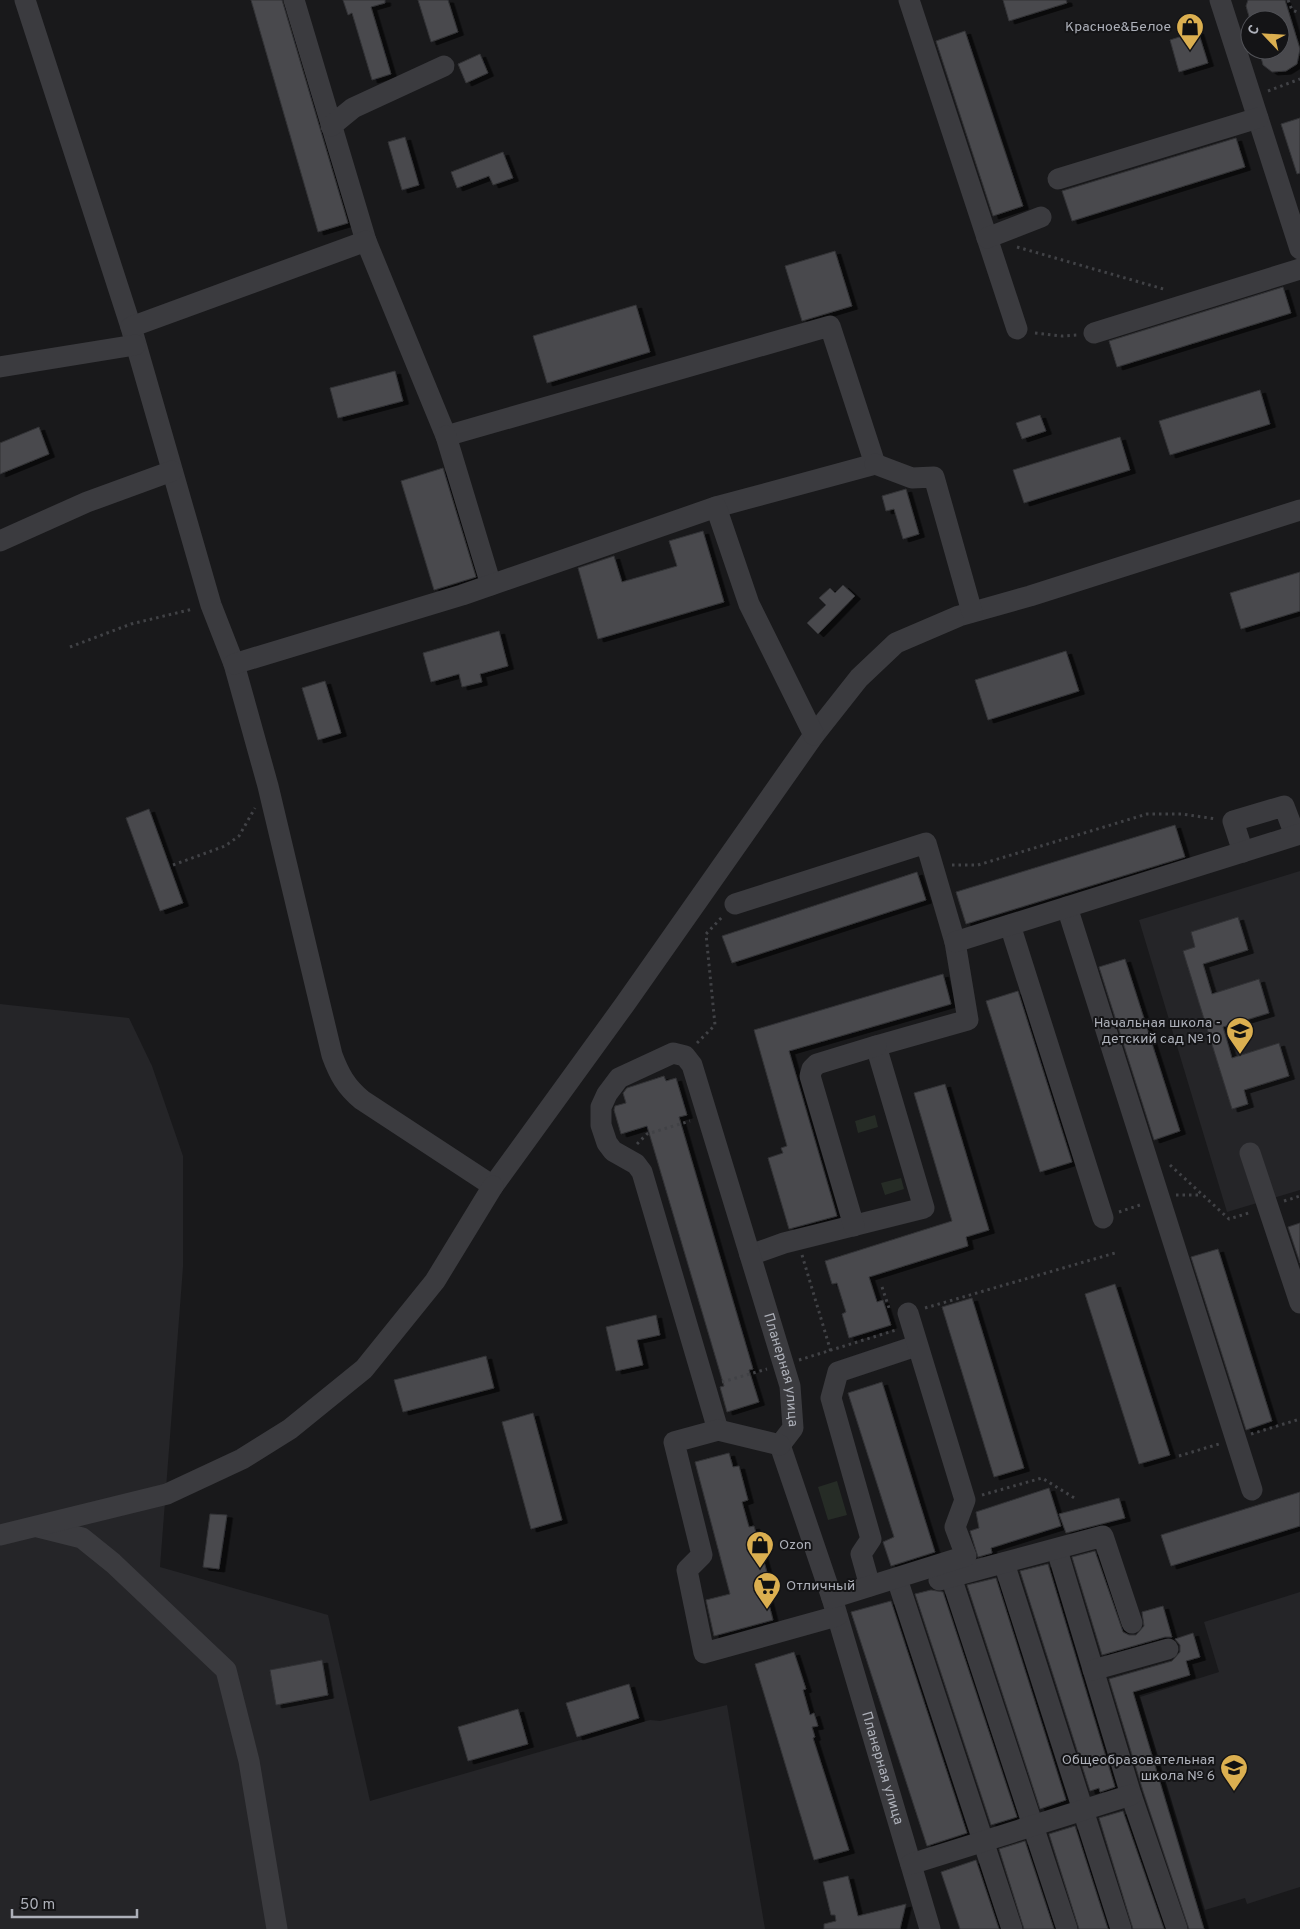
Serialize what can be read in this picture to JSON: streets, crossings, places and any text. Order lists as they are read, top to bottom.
{
  "streets": {
    "street": ["Планерная улица"]
  },
  "places": {
    "shop": ["Красное&Белое", "Ozon"],
    "school or university": ["Начальная школа - детский сад № 10", "Общеобразовательная школа № 6"],
    "supermarket": ["Отличный"]
  },
  "scale_bar": "50 m",
  "north": "top left"
}
